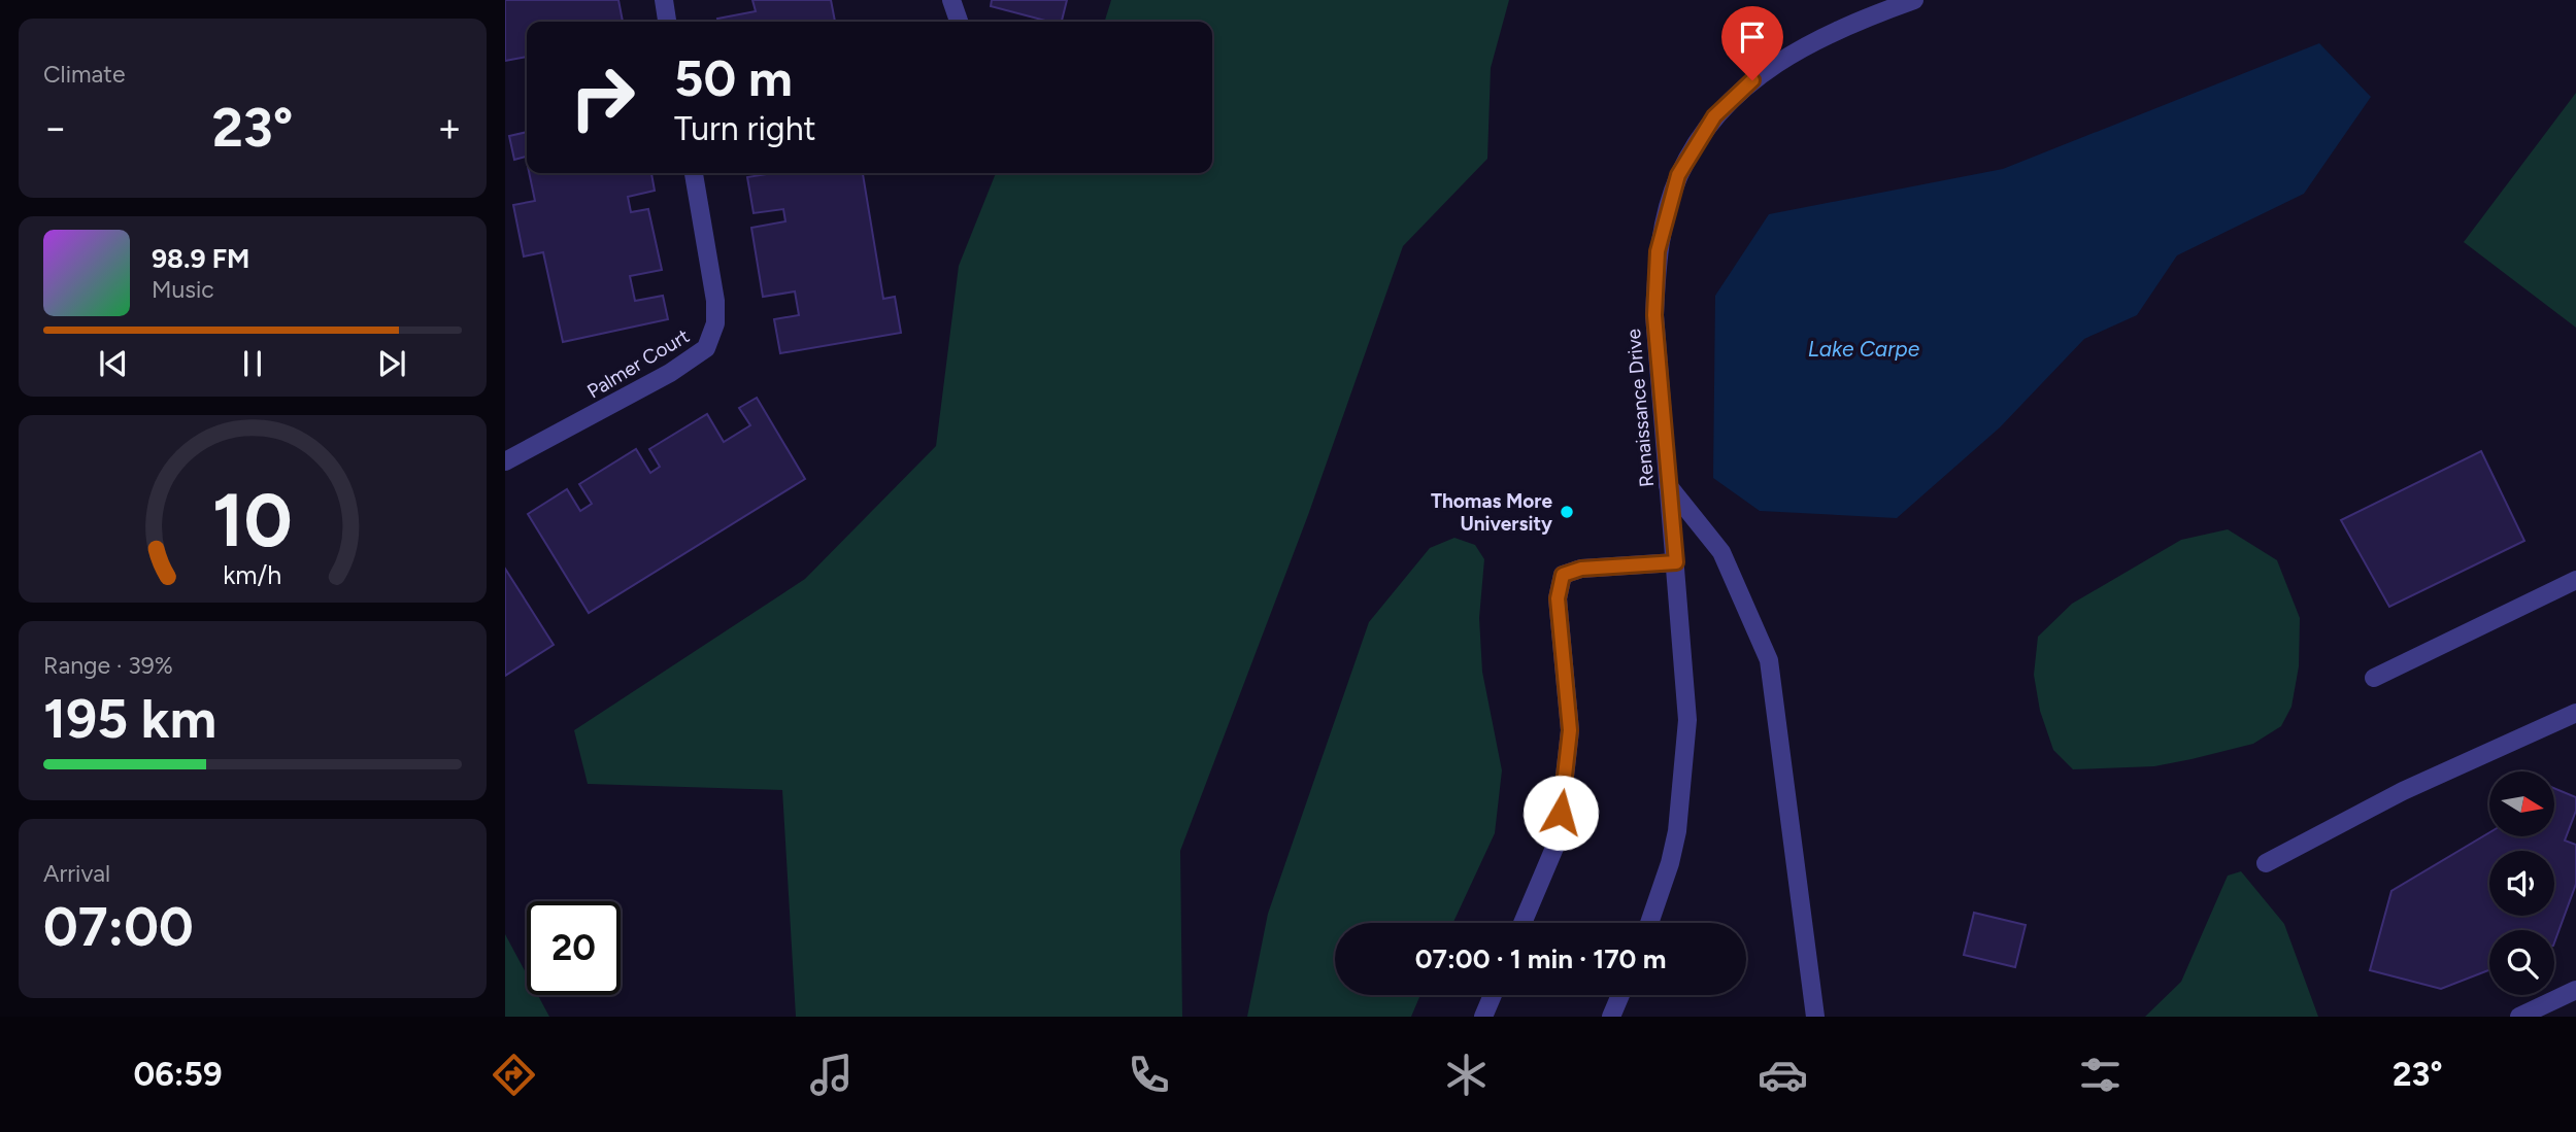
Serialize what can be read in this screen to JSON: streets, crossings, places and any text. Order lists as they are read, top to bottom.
{
  "streets": {
    "street": ["Palmer Court", "Renaissance Drive"]
  },
  "water": ["Lake Carpe"],
  "places": ["Thomas More University"],
  "north": "right",
  "page": {
    "tile": [
      "Climate",
      ["Range · 39%", "195 km"],
      ["Arrival", "07:00"]
    ],
    "turn": ["50 m", "Turn right"],
    "heat": ["−", "23°", "+"],
    "song": ["98.9 FM", "Music"],
    "limit": "20",
    "trip": "07:00 · 1 min · 170 m",
    "tabs": ["06:59", "23°"],
    "gauge": ["10", "km/h"]
  }
}
